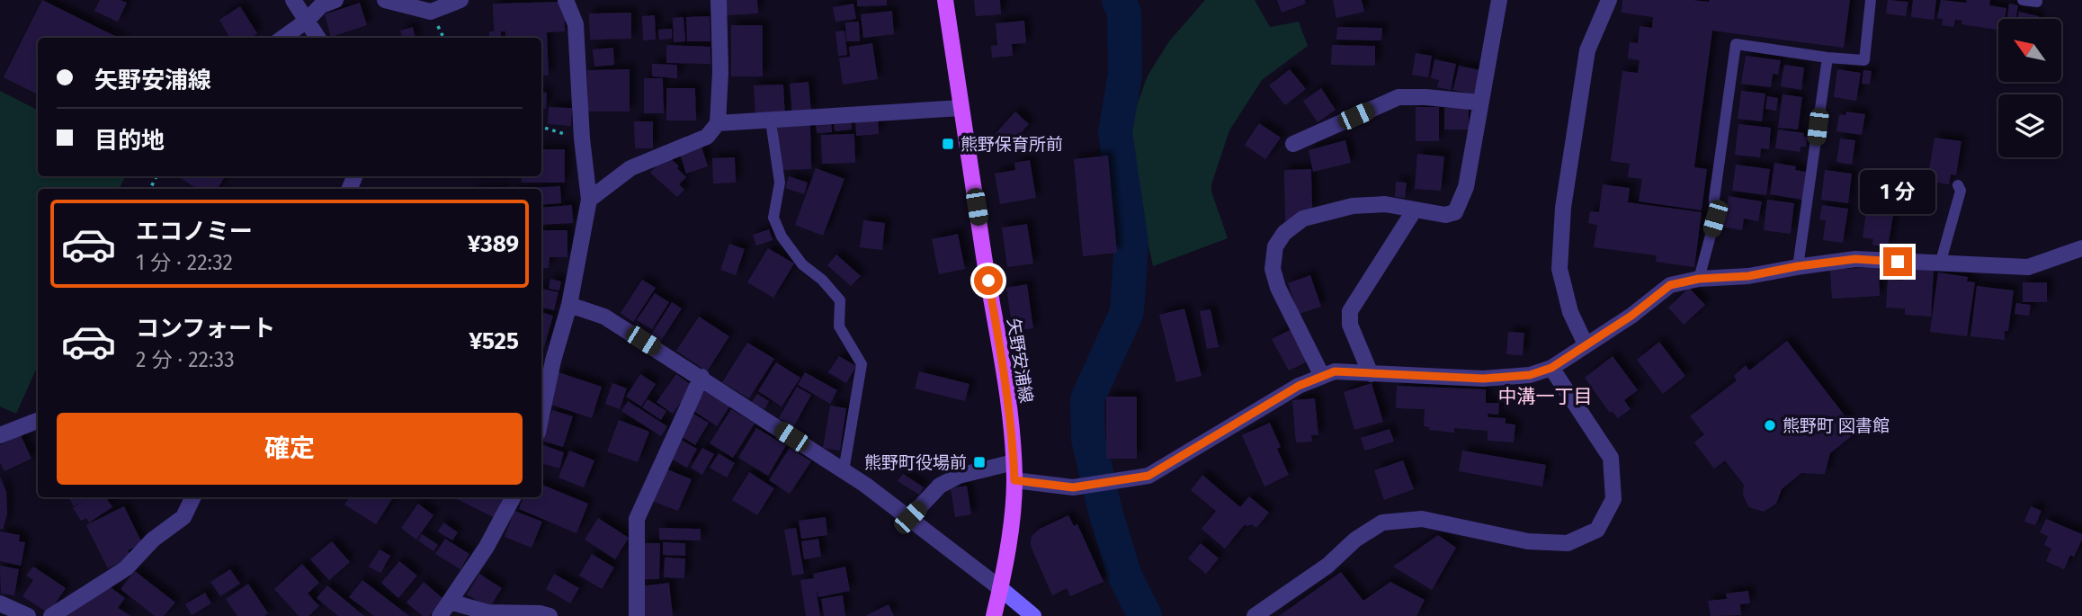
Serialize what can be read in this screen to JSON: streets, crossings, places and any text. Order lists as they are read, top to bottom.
{
  "streets": {
    "main road": ["矢野安浦線"]
  },
  "districts": ["中溝一丁目"],
  "places": {
    "transit": ["熊野保育所前", "熊野町役場前"],
    "other": ["熊野町 図書館"]
  },
  "north": "top left",
  "page": {
    "banner": ["矢野安浦線", "目的地"],
    "bubble": "1 分",
    "list": [
      {
        "name": "エコノミー",
        "note": "1 分 · 22:32",
        "value": "¥389"
      },
      {
        "name": "コンフォート",
        "note": "2 分 · 22:33",
        "value": "¥525"
      }
    ],
    "buttons": "確定"
  }
}
